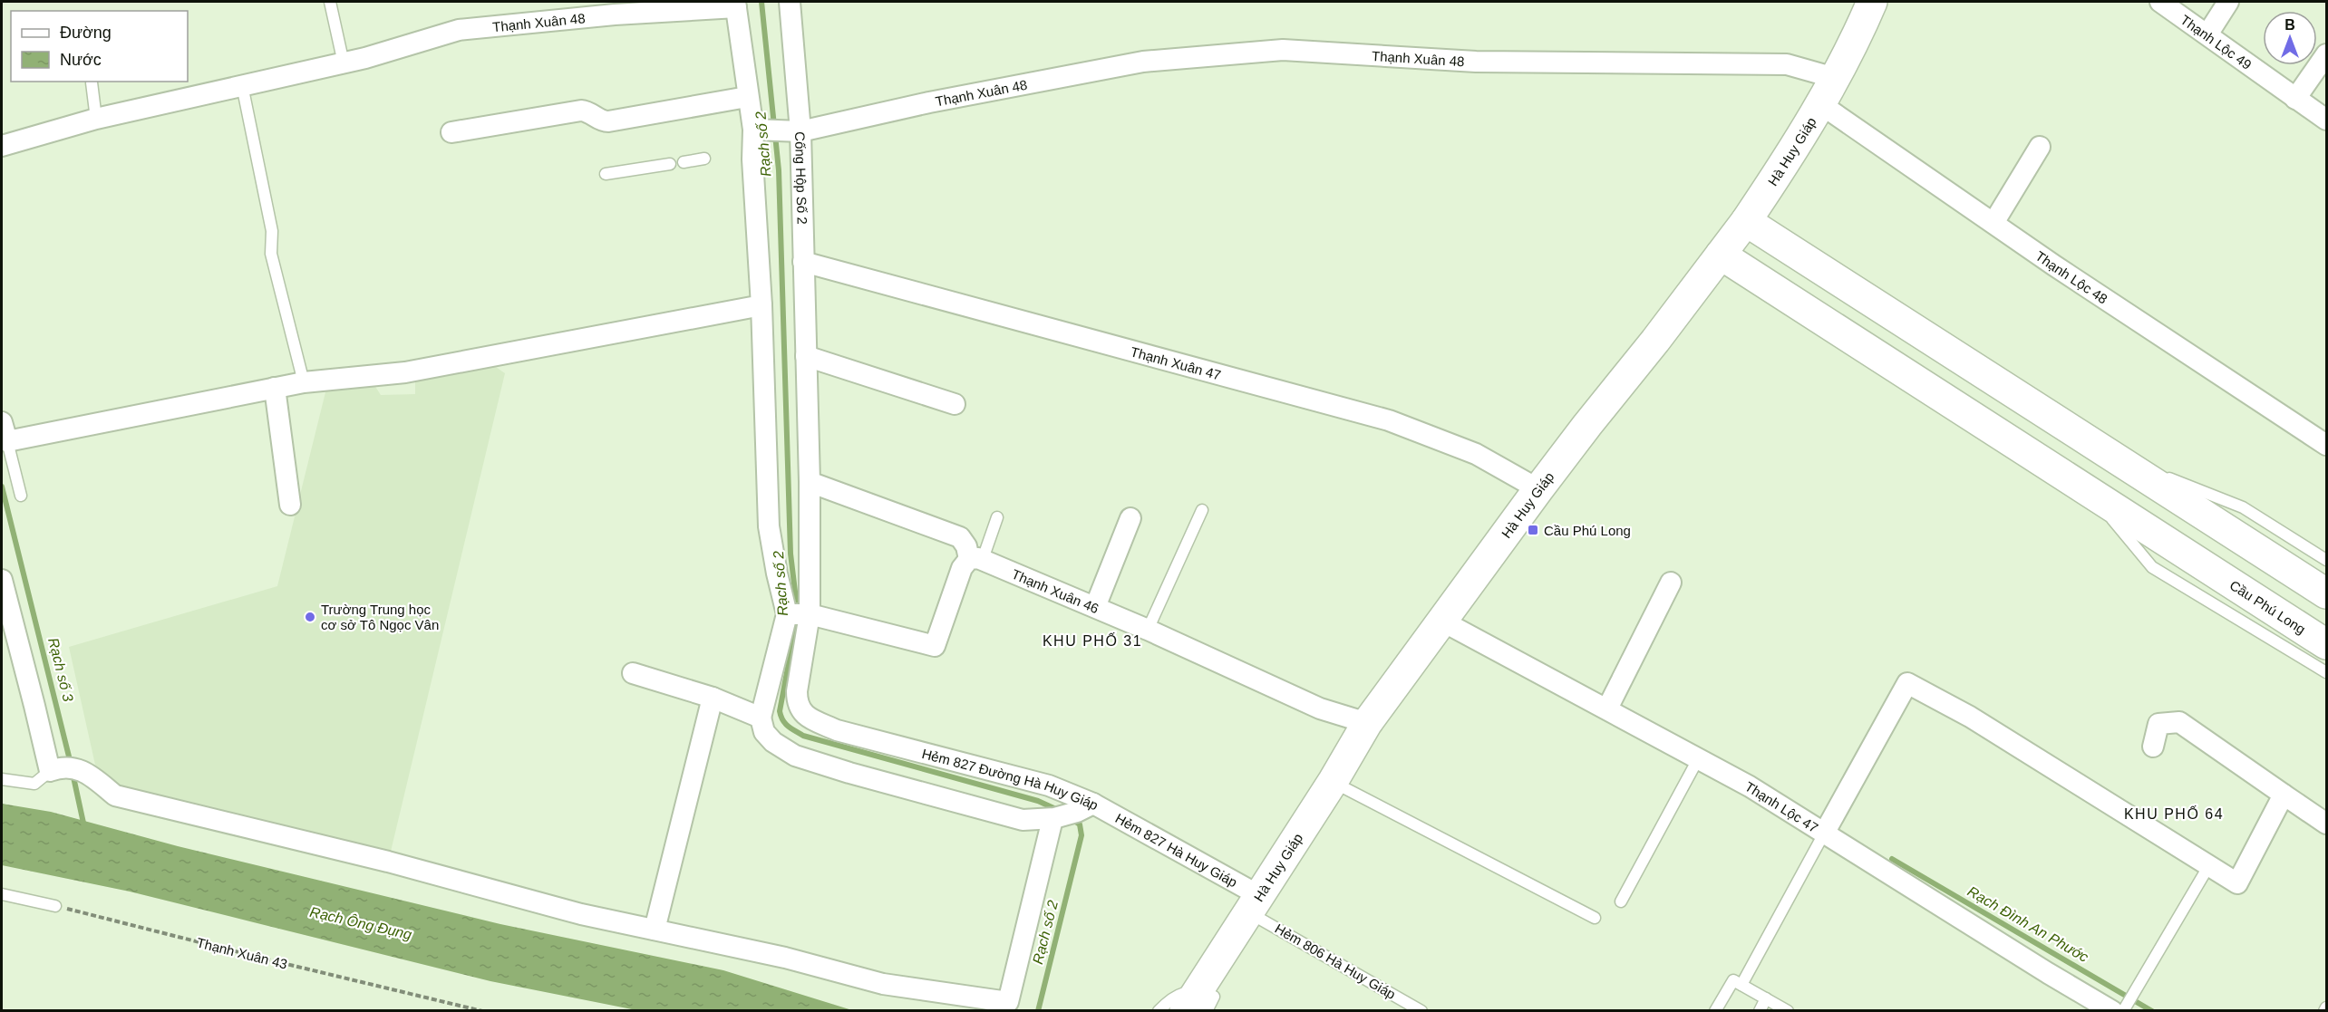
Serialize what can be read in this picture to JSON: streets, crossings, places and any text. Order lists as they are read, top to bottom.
{
  "streets": {
    "main road": ["Hà Huy Giáp", "Cầu Phú Long"],
    "street": [
      "Thạnh Xuân 48",
      "Thạnh Lộc 49",
      "Cống Hộp Số 2",
      "Thạnh Lộc 48",
      "Thạnh Xuân 47",
      "Thạnh Xuân 46",
      "Hẻm 827 Đường Hà Huy Giáp",
      "Thạnh Lộc 47",
      "Hẻm 827 Hà Huy Giáp"
    ],
    "lane": ["Hẻm 806 Hà Huy Giáp"],
    "path": ["Thạnh Xuân 43"]
  },
  "crossings": [
    ["Thạnh Xuân 48", "Hà Huy Giáp"],
    ["Thạnh Xuân 48", "Cống Hộp Số 2"],
    ["Hà Huy Giáp", "Thạnh Lộc 48"],
    ["Hà Huy Giáp", "Thạnh Xuân 47"],
    ["Hà Huy Giáp", "Thạnh Xuân 46"],
    ["Hà Huy Giáp", "Cầu Phú Long"],
    ["Hà Huy Giáp", "Thạnh Lộc 47"],
    ["Hà Huy Giáp", "Hẻm 827 Hà Huy Giáp"],
    ["Hà Huy Giáp", "Hẻm 806 Hà Huy Giáp"],
    ["Cống Hộp Số 2", "Thạnh Xuân 47"],
    ["Cống Hộp Số 2", "Hẻm 827 Đường Hà Huy Giáp"],
    ["Hẻm 827 Đường Hà Huy Giáp", "Hẻm 827 Hà Huy Giáp"],
    ["Hẻm 827 Hà Huy Giáp", "Hẻm 806 Hà Huy Giáp"]
  ],
  "districts": ["KHU PHỐ 31", "KHU PHỐ 64"],
  "water": [
    "Rạch số 2",
    "Rạch số 3",
    "Rạch Ông Đụng",
    "Rạch Đình An Phước"
  ],
  "places": {
    "transit": ["Cầu Phú Long"],
    "other": ["Trường Trung học cơ sở Tô Ngọc Vân"]
  },
  "legend": ["Đường", "Nước"],
  "north": "top"
}
